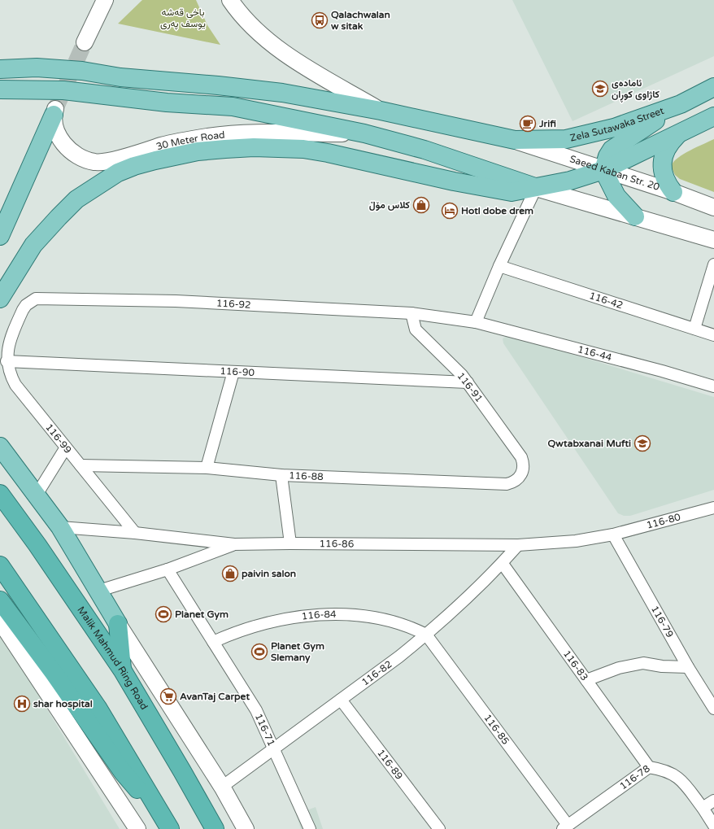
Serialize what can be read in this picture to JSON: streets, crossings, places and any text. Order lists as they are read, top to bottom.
{
  "streets": {
    "highway": ["Malik Mahmud Ring Road"],
    "main road": ["Zela Sutawaka Street", "30 Meter Road", "Saeed Kaban Str. 20"],
    "street": [
      "116-42",
      "116-92",
      "116-44",
      "116-90",
      "116-91",
      "116-99",
      "116-88",
      "116-80",
      "116-86",
      "116-84",
      "116-79",
      "116-83",
      "116-82",
      "116-71",
      "116-85",
      "116-89",
      "116-78"
    ]
  },
  "crossings": [
    ["Zela Sutawaka Street", "Saeed Kaban Str. 20"],
    ["116-92", "116-44"],
    ["116-92", "116-91"],
    ["116-92", "116-99"],
    ["116-90", "116-91"],
    ["116-90", "116-99"],
    ["116-91", "116-88"],
    ["116-99", "116-88"],
    ["116-99", "116-86"],
    ["116-80", "116-86"],
    ["116-80", "116-79"],
    ["116-86", "116-79"],
    ["116-86", "116-82"],
    ["116-84", "116-82"],
    ["116-84", "116-71"],
    ["116-84", "116-85"],
    ["116-83", "116-82"],
    ["116-83", "116-78"],
    ["116-82", "116-71"],
    ["116-82", "116-85"],
    ["116-82", "116-89"],
    ["116-85", "116-78"]
  ],
  "parks": ["باخی قەشە یوسف پەری"],
  "places": {
    "bus stop": ["Qalachwalan w sitak"],
    "school or university": ["ئامادەی کاژاوی کوڕان", "Qwtabxanai Mufti"],
    "cafe": ["Jrifi"],
    "shop": ["کلاس مۆڵ", "paivin salon"],
    "hotel": ["Hotl dobe drem"],
    "sports": ["Planet Gym", "Planet Gym Slemany"],
    "supermarket": ["AvanTaj Carpet"],
    "hospital": ["shar hospital"]
  }
}
